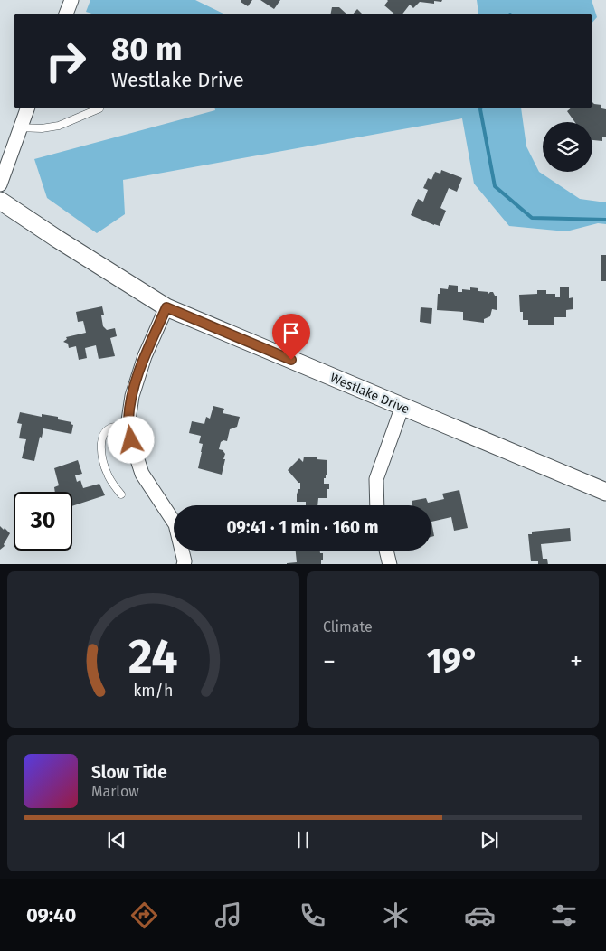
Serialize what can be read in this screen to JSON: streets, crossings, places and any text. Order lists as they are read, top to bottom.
{
  "streets": {
    "street": ["Westlake Drive"]
  },
  "page": {
    "turn": ["80 m", "Westlake Drive"],
    "limit": "30",
    "trip": "09:41 · 1 min · 160 m",
    "tile": "Climate",
    "heat": ["−", "19°", "+"],
    "song": ["Slow Tide", "Marlow"],
    "tabs": "09:40",
    "gauge": ["24", "km/h"]
  }
}
